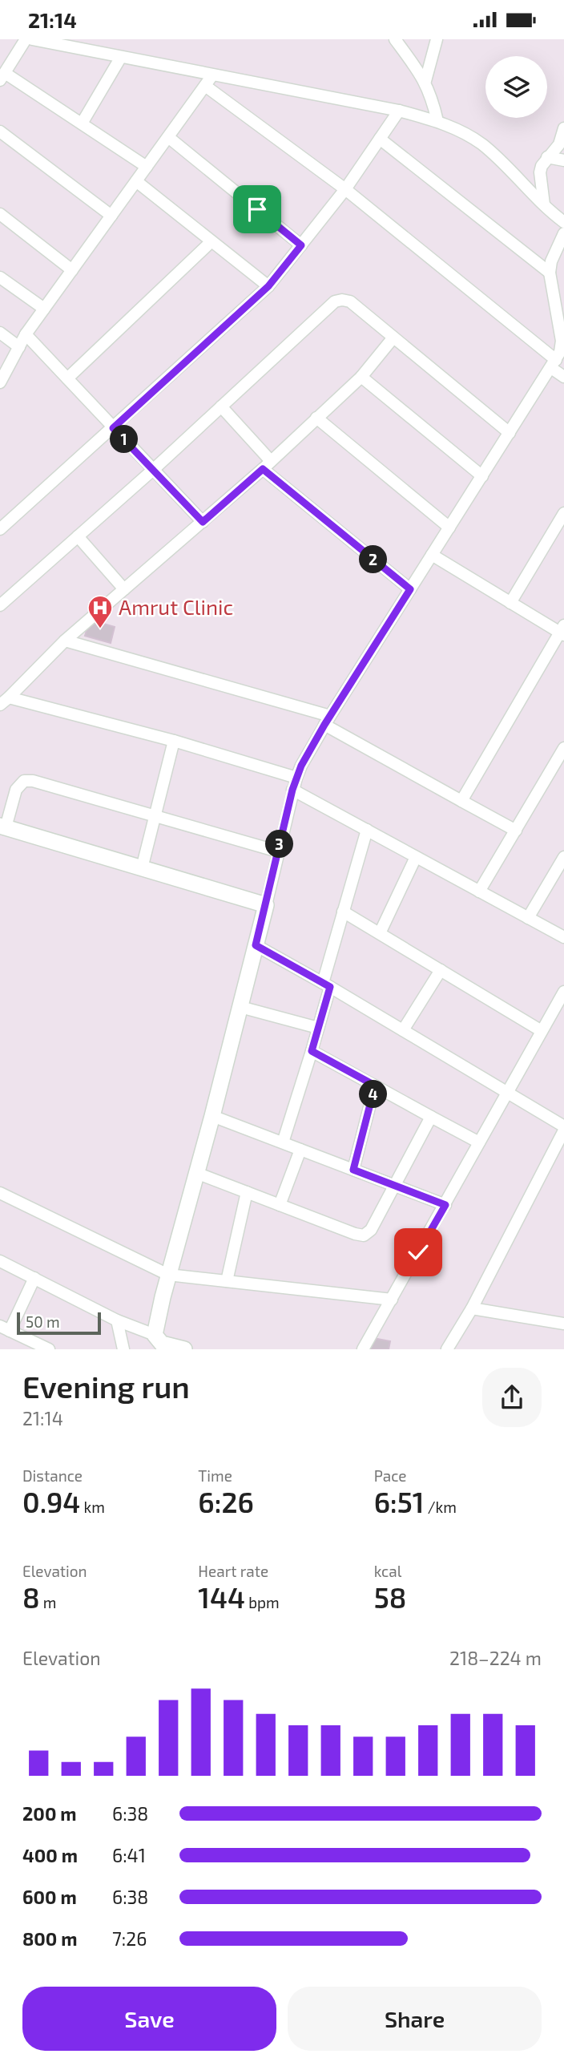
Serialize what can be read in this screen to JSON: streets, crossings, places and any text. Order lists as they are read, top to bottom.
{
  "places": {
    "hospital": ["Amrut Clinic"]
  },
  "scale_bar": "50 m",
  "page": {
    "status": "21:14",
    "pins": [
      "1",
      "2",
      "3",
      "4"
    ],
    "scale": "50 m",
    "heading": ["Evening run", "21:14"],
    "stats": [
      ["Distance", "0.94 km"],
      ["Time", "6:26"],
      ["Pace", "6:51 /km"],
      ["Elevation", "8 m"],
      ["Heart rate", "144 bpm"],
      ["kcal", "58"]
    ],
    "chart": ["Elevation", "218–224 m"],
    "list": [
      {
        "name": "200 m",
        "note": "6:38"
      },
      {
        "name": "400 m",
        "note": "6:41"
      },
      {
        "name": "600 m",
        "note": "6:38"
      },
      {
        "name": "800 m",
        "note": "7:26"
      }
    ],
    "buttons": ["Save", "Share"]
  }
}
